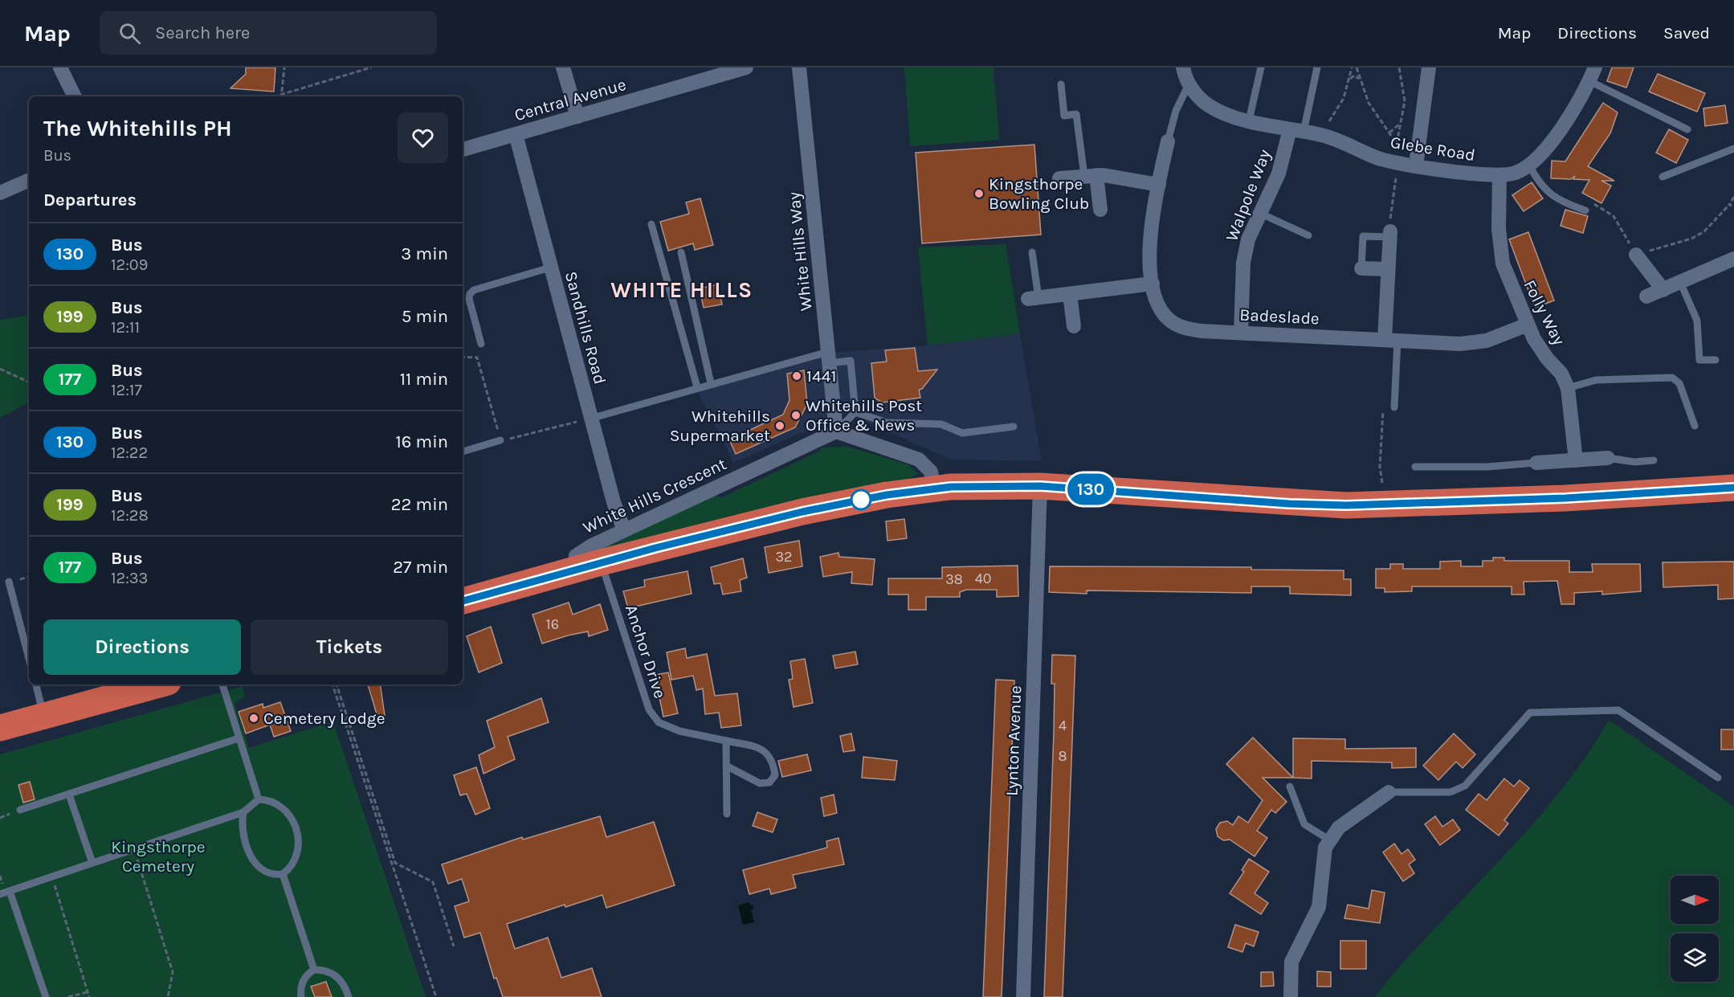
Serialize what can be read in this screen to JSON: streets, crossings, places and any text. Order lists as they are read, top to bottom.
{
  "streets": {
    "street": [
      "Central Avenue",
      "Glebe Road",
      "Walpole Way",
      "White Hills Way",
      "Folly Way",
      "Badeslade",
      "Sandhills Road",
      "White Hills Crescent",
      "Lynton Avenue"
    ],
    "lane": ["Anchor Drive"]
  },
  "crossings": [
    ["Central Avenue", "Sandhills Road"],
    ["Glebe Road", "Walpole Way"],
    ["Glebe Road", "Folly Way"],
    ["Walpole Way", "Badeslade"],
    ["White Hills Way", "White Hills Crescent"],
    ["Folly Way", "Badeslade"],
    ["Sandhills Road", "White Hills Crescent"]
  ],
  "districts": ["WHITE HILLS"],
  "parks": ["Kingsthorpe Cemetery"],
  "places": [
    "Kingsthorpe Bowling Club",
    "1441",
    "Whitehills Post Office & News",
    "Whitehills Supermarket",
    "Cemetery Lodge"
  ],
  "lines": ["bus line 130"],
  "house_numbers": [
    "32",
    "40",
    "38",
    "16",
    "4",
    "8"
  ],
  "north": "right",
  "page": {
    "header": "Map",
    "search": "Search here",
    "nav": ["Map", "Directions", "Saved"],
    "on_map": "130",
    "heading": [
      ["The Whitehills PH", "Bus"],
      "Departures"
    ],
    "list": [
      {
        "mark": "130",
        "name": "Bus",
        "note": "12:09",
        "value": "3 min"
      },
      {
        "mark": "199",
        "name": "Bus",
        "note": "12:11",
        "value": "5 min"
      },
      {
        "mark": "177",
        "name": "Bus",
        "note": "12:17",
        "value": "11 min"
      },
      {
        "mark": "130",
        "name": "Bus",
        "note": "12:22",
        "value": "16 min"
      },
      {
        "mark": "199",
        "name": "Bus",
        "note": "12:28",
        "value": "22 min"
      },
      {
        "mark": "177",
        "name": "Bus",
        "note": "12:33",
        "value": "27 min"
      }
    ],
    "buttons": ["Directions", "Tickets"]
  }
}
